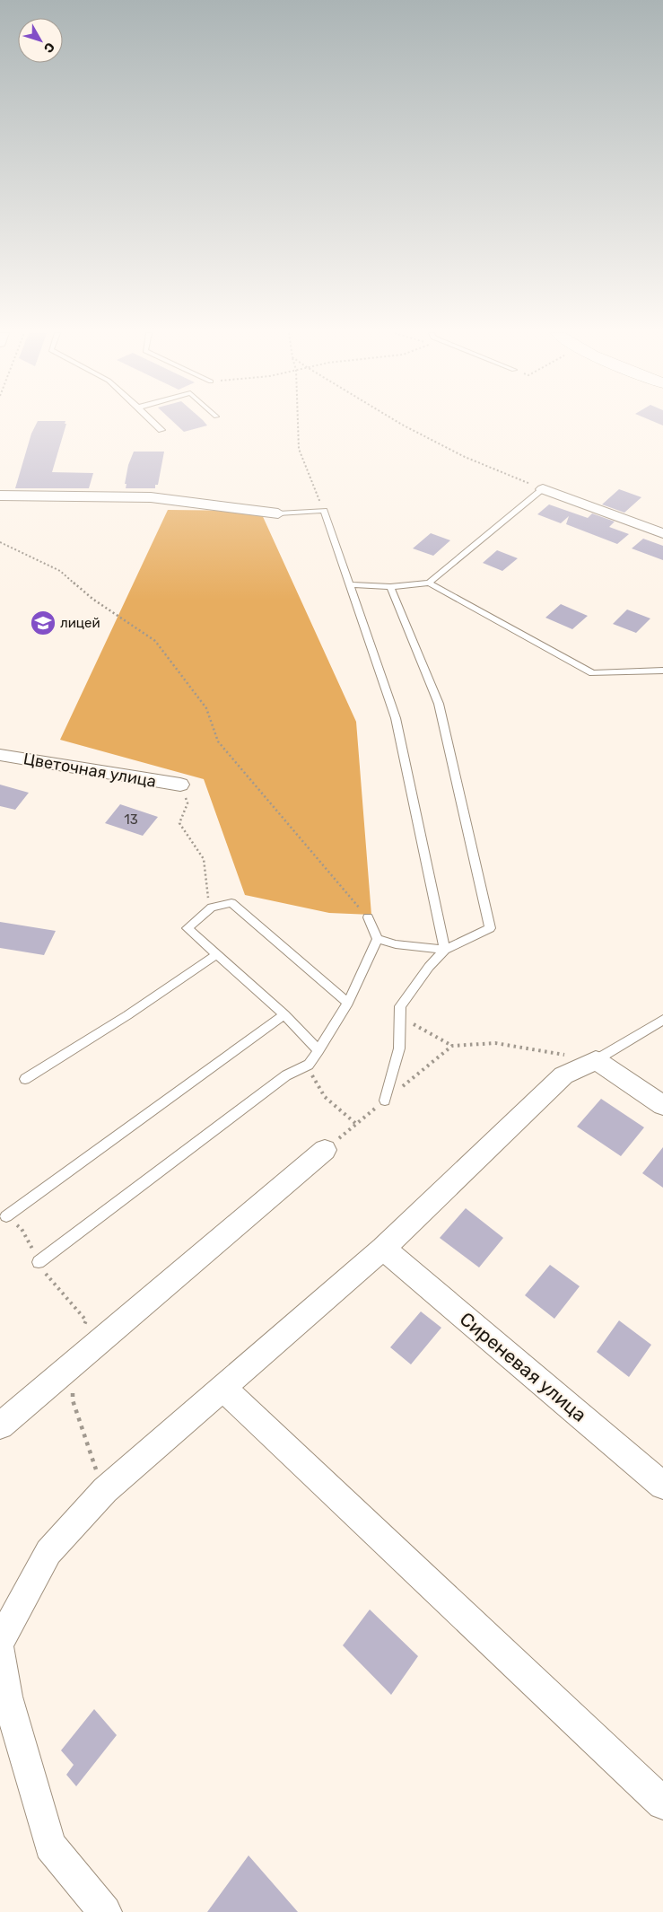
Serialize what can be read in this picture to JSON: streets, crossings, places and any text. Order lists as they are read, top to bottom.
{
  "streets": {
    "street": ["Цветочная улица", "Сиреневая улица"]
  },
  "places": {
    "school or university": ["лицей"]
  },
  "house_numbers": ["13"],
  "north": "bottom right"
}
